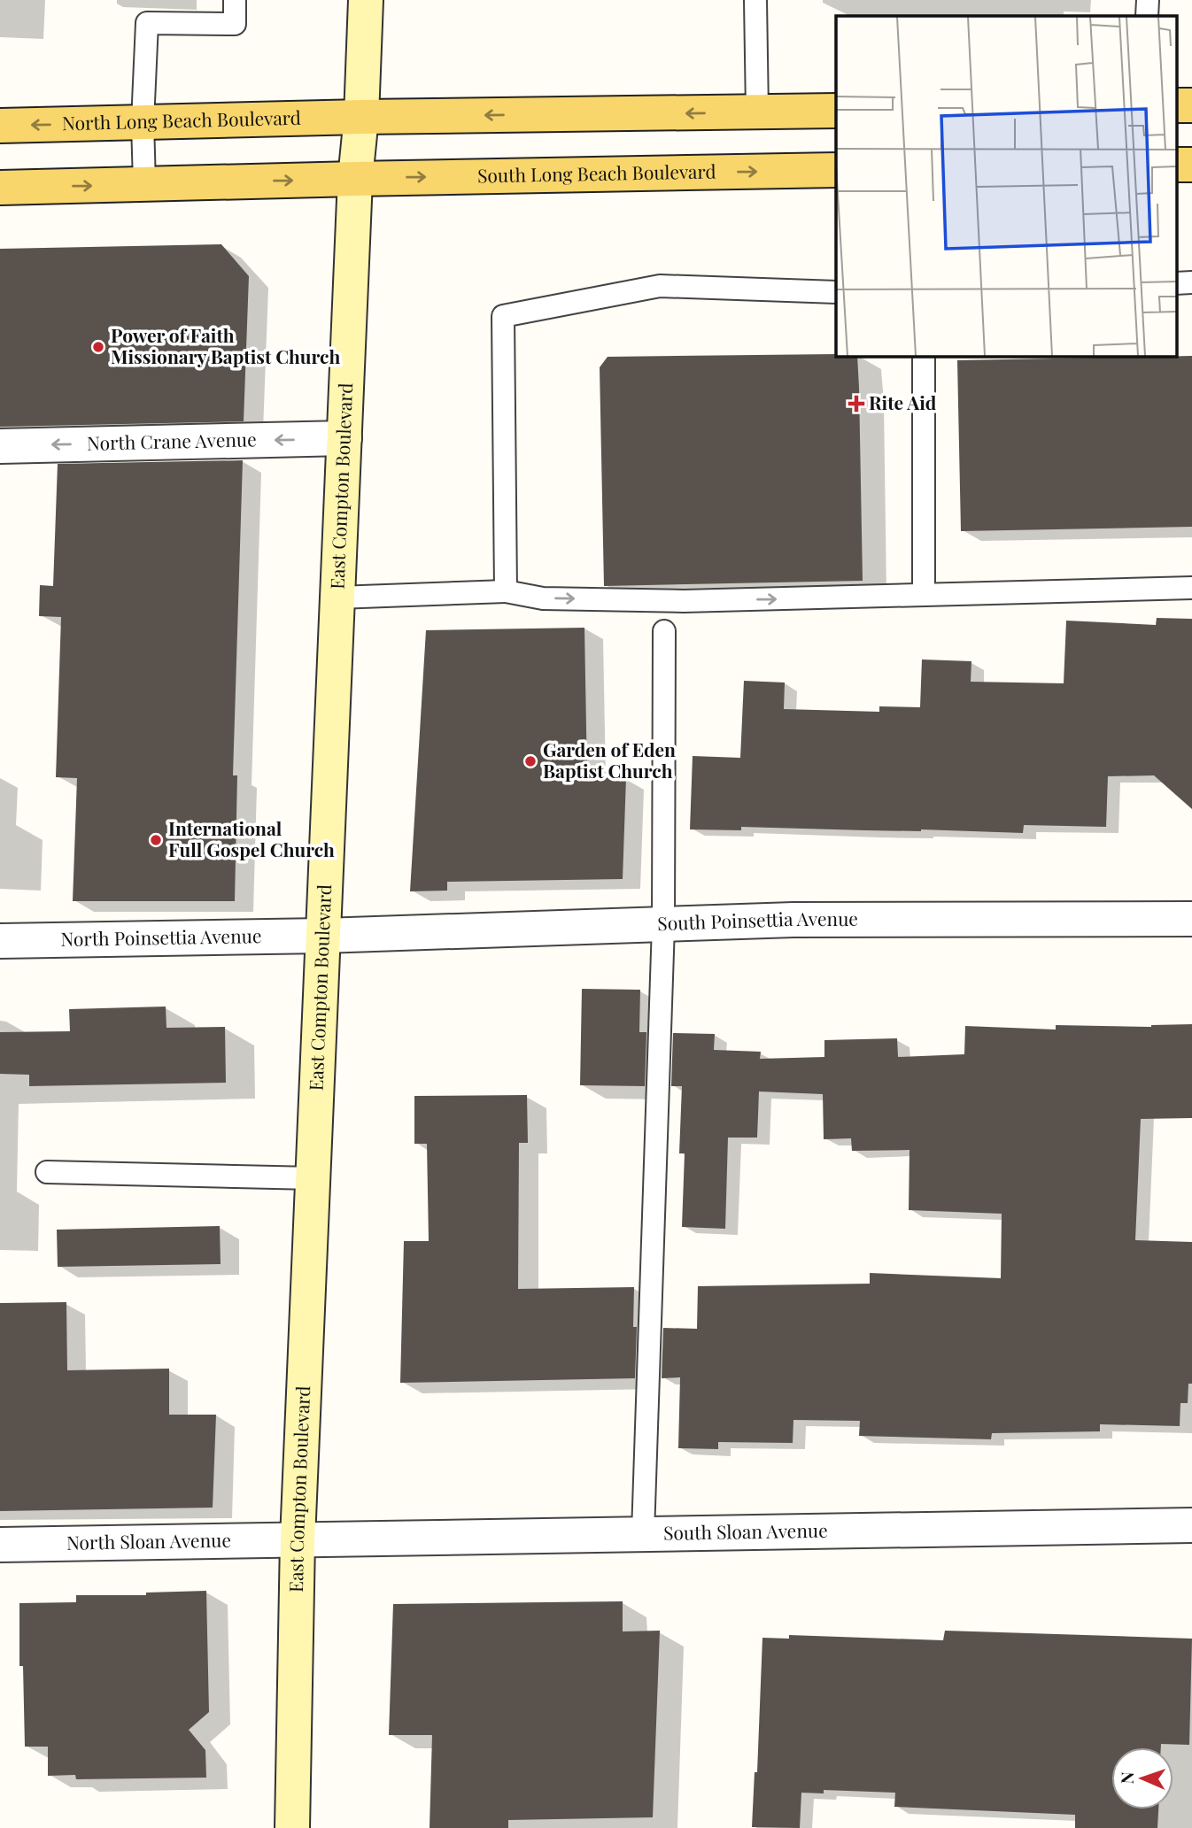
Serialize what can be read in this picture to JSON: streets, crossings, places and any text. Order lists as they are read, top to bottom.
{
  "streets": {
    "main road": ["North Long Beach Boulevard", "South Long Beach Boulevard", "East Compton Boulevard"],
    "street": [
      "North Crane Avenue",
      "South Poinsettia Avenue",
      "North Poinsettia Avenue",
      "South Sloan Avenue",
      "North Sloan Avenue"
    ]
  },
  "crossings": [
    ["North Long Beach Boulevard", "East Compton Boulevard"],
    ["South Long Beach Boulevard", "East Compton Boulevard"],
    ["North Crane Avenue", "East Compton Boulevard"],
    ["East Compton Boulevard", "South Poinsettia Avenue"],
    ["East Compton Boulevard", "North Poinsettia Avenue"],
    ["East Compton Boulevard", "South Sloan Avenue"],
    ["East Compton Boulevard", "North Sloan Avenue"],
    ["South Poinsettia Avenue", "North Poinsettia Avenue"],
    ["South Sloan Avenue", "North Sloan Avenue"]
  ],
  "one_way": ["North Crane Avenue"],
  "places": {
    "other": ["Power of Faith Missionary Baptist Church", "Garden of Eden Baptist Church", "International Full Gospel Church"],
    "health": ["Rite Aid"]
  },
  "north": "left"
}
